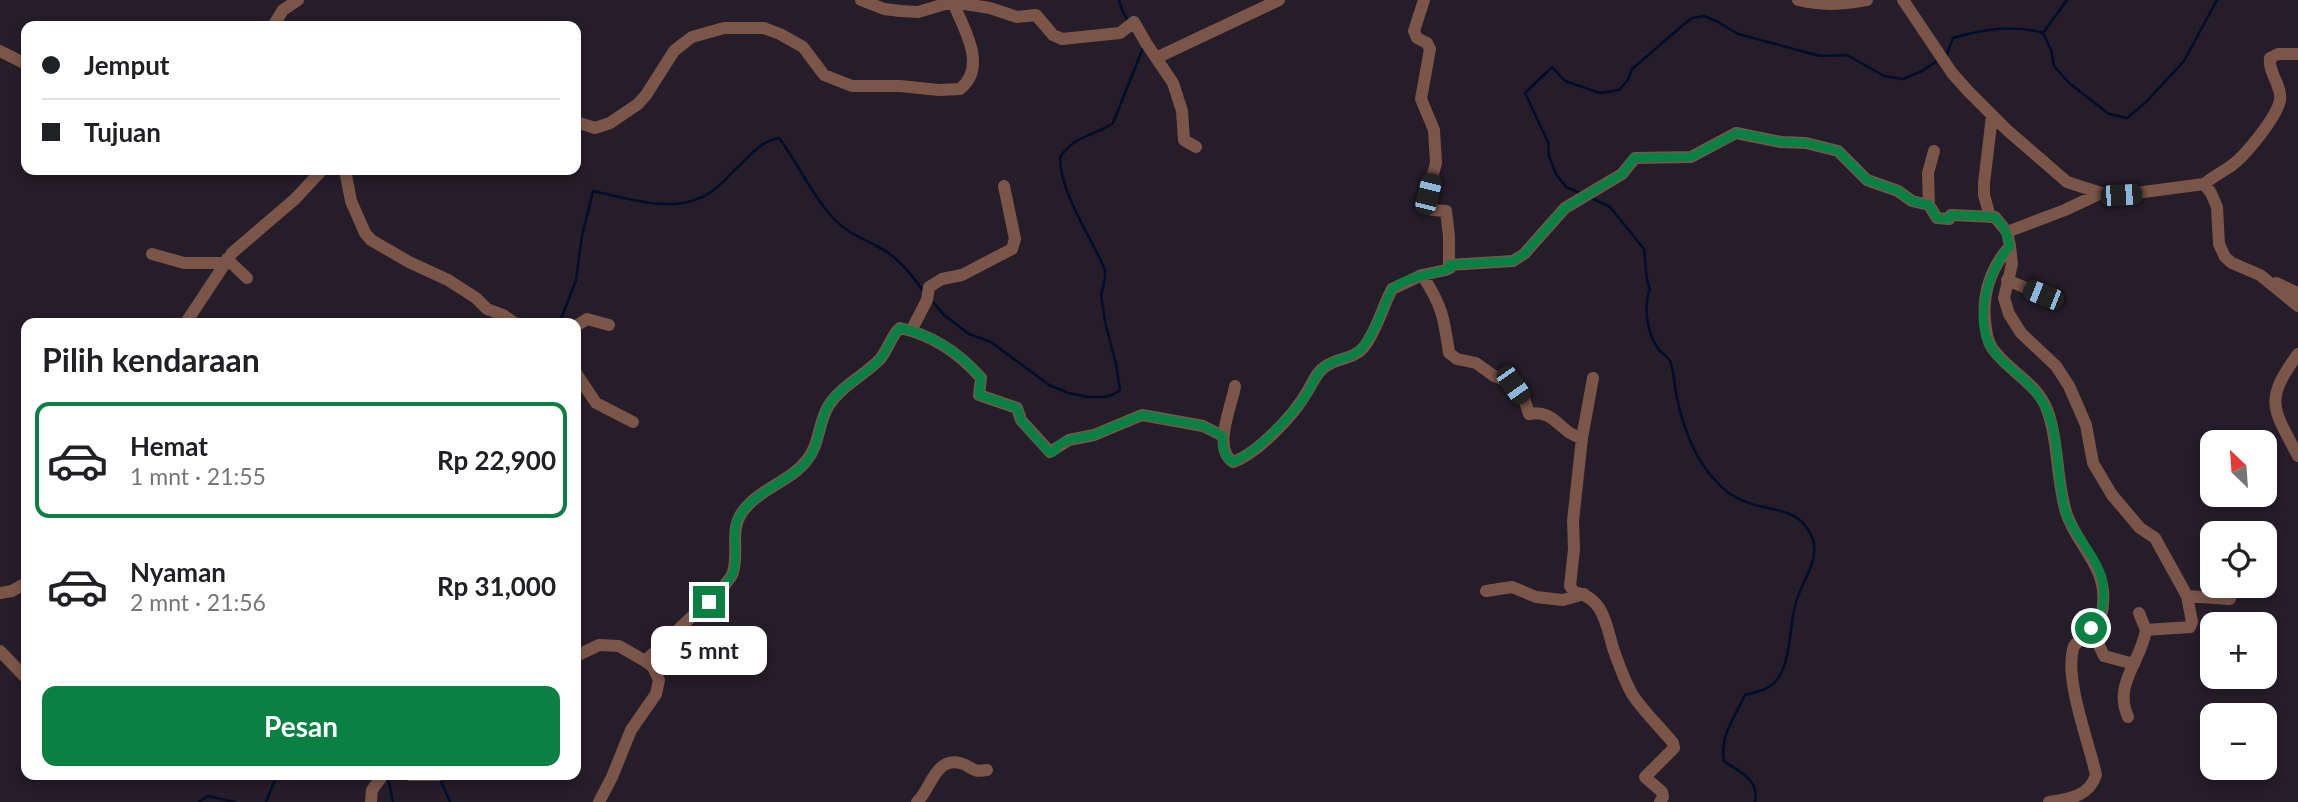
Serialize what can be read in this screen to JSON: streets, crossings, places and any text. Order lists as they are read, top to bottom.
{
  "north": "top left",
  "page": {
    "banner": ["Jemput", "Tujuan"],
    "heading": "Pilih kendaraan",
    "list": [
      {
        "name": "Hemat",
        "note": "1 mnt · 21:55",
        "value": "Rp 22,900"
      },
      {
        "name": "Nyaman",
        "note": "2 mnt · 21:56",
        "value": "Rp 31,000"
      }
    ],
    "map_buttons": ["+", "−"],
    "bubble": "5 mnt",
    "buttons": "Pesan"
  }
}
